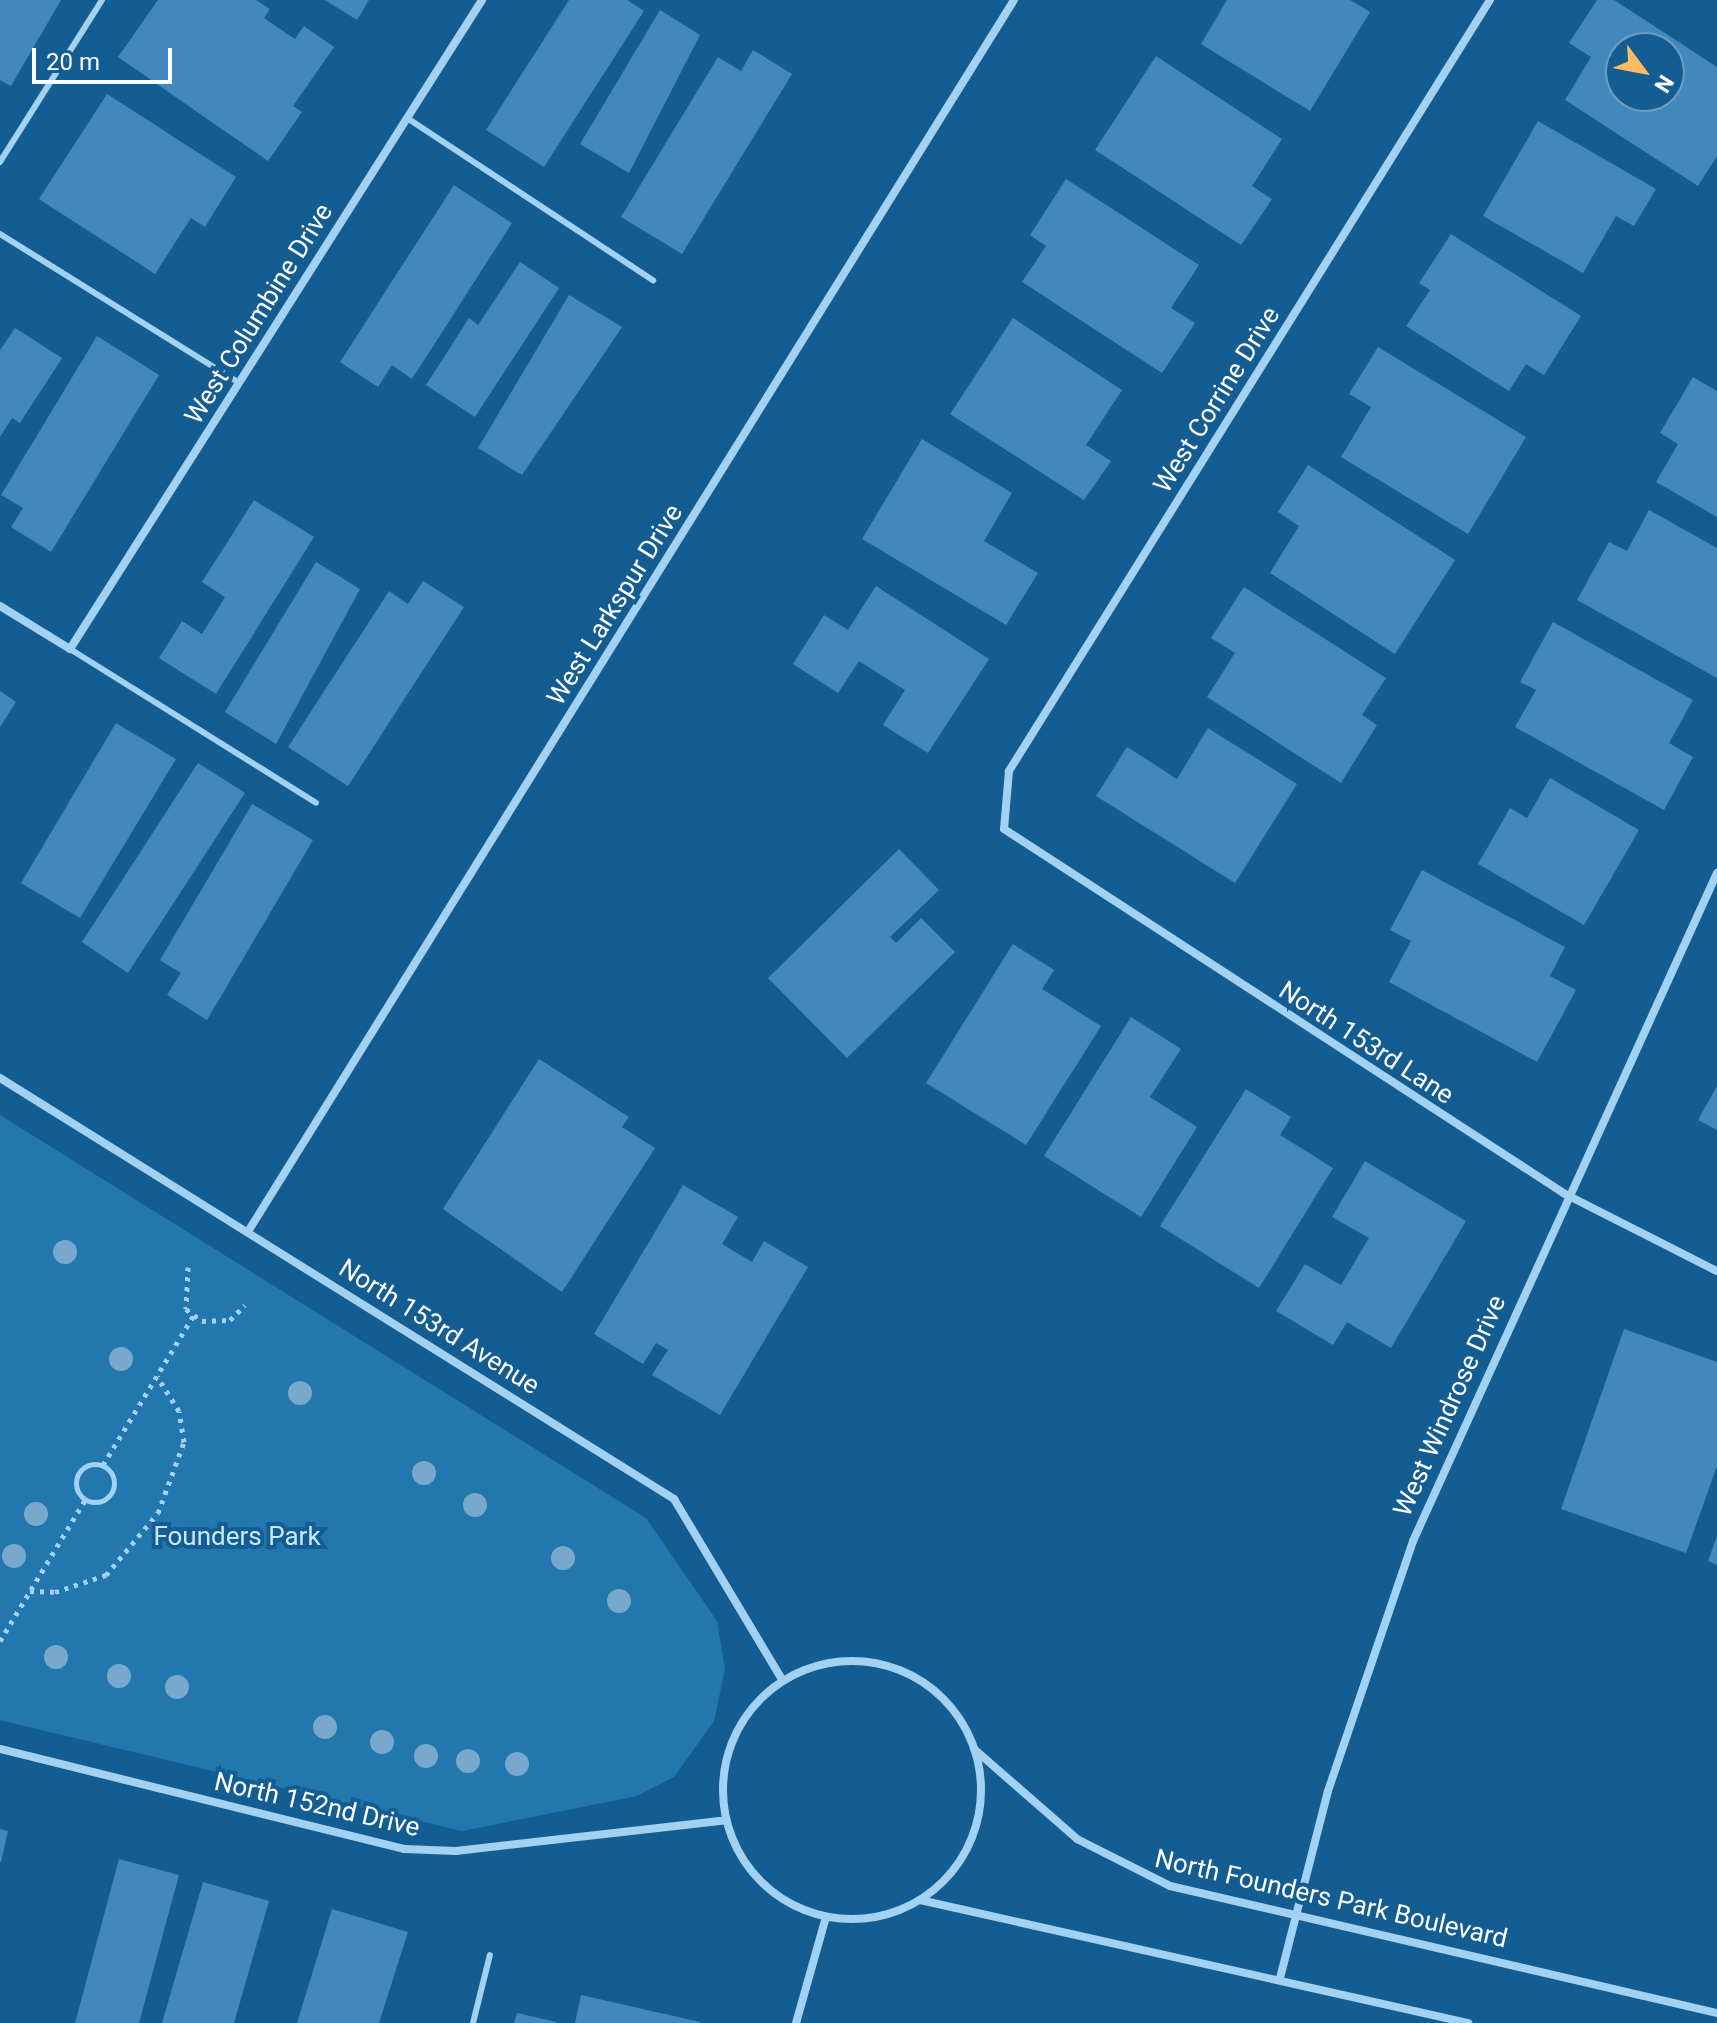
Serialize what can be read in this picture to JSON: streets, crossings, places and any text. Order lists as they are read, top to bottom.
{
  "streets": {
    "street": [
      "West Columbine Drive",
      "West Corrine Drive",
      "West Larkspur Drive",
      "North 153rd Lane",
      "North 153rd Avenue",
      "West Windrose Drive",
      "North 152nd Drive",
      "North Founders Park Boulevard"
    ]
  },
  "crossings": [
    ["West Corrine Drive", "North 153rd Lane"],
    ["West Larkspur Drive", "North 153rd Avenue"],
    ["North 153rd Lane", "West Windrose Drive"],
    ["North 153rd Avenue", "North 152nd Drive"],
    ["North 153rd Avenue", "North Founders Park Boulevard"],
    ["West Windrose Drive", "North Founders Park Boulevard"],
    ["North 152nd Drive", "North Founders Park Boulevard"]
  ],
  "parks": ["Founders Park"],
  "scale_bar": "20 m",
  "north": "bottom right"
}
